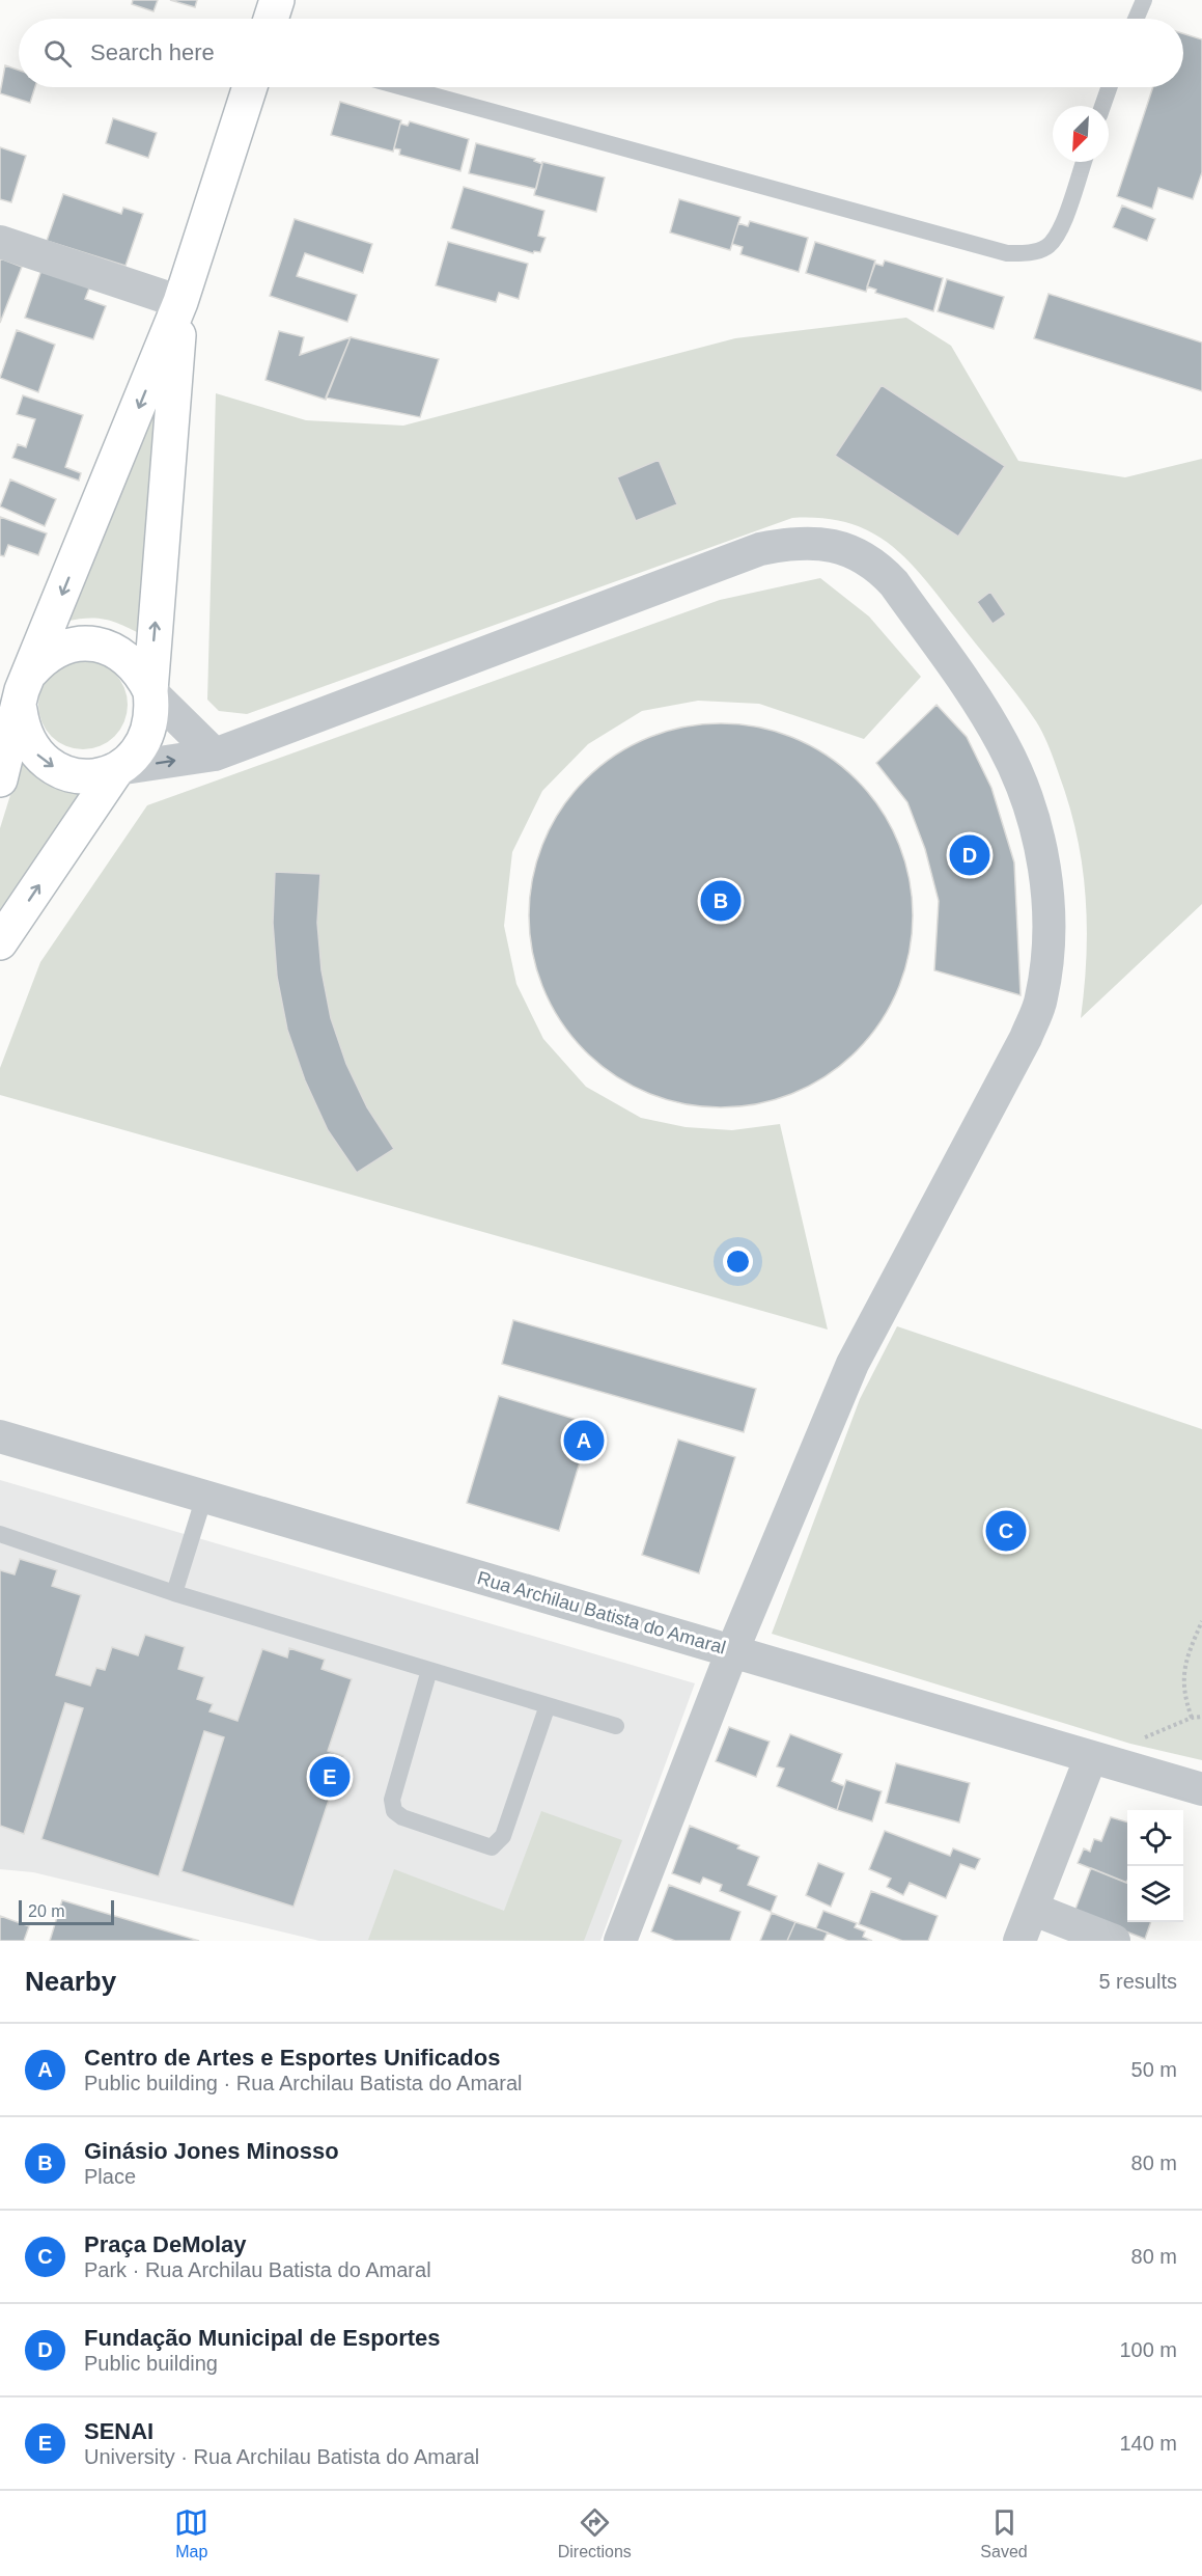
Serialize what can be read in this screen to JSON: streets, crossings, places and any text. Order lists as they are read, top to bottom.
{
  "streets": {
    "street": ["Rua Archilau Batista do Amaral"]
  },
  "scale_bar": "20 m",
  "north": "bottom left",
  "page": {
    "search": "Search here",
    "pins": [
      "D",
      "B",
      "A",
      "C",
      "E"
    ],
    "scale": "20 m",
    "heading": ["Nearby", "5 results"],
    "list": [
      {
        "mark": "A",
        "name": "Centro de Artes e Esportes Unificados",
        "note": "Public building · Rua Archilau Batista do Amaral",
        "value": "50 m"
      },
      {
        "mark": "B",
        "name": "Ginásio Jones Minosso",
        "note": "Place",
        "value": "80 m"
      },
      {
        "mark": "C",
        "name": "Praça DeMolay",
        "note": "Park · Rua Archilau Batista do Amaral",
        "value": "80 m"
      },
      {
        "mark": "D",
        "name": "Fundação Municipal de Esportes",
        "note": "Public building",
        "value": "100 m"
      },
      {
        "mark": "E",
        "name": "SENAI",
        "note": "University · Rua Archilau Batista do Amaral",
        "value": "140 m"
      }
    ],
    "nav": ["Map", "Directions", "Saved"]
  }
}
